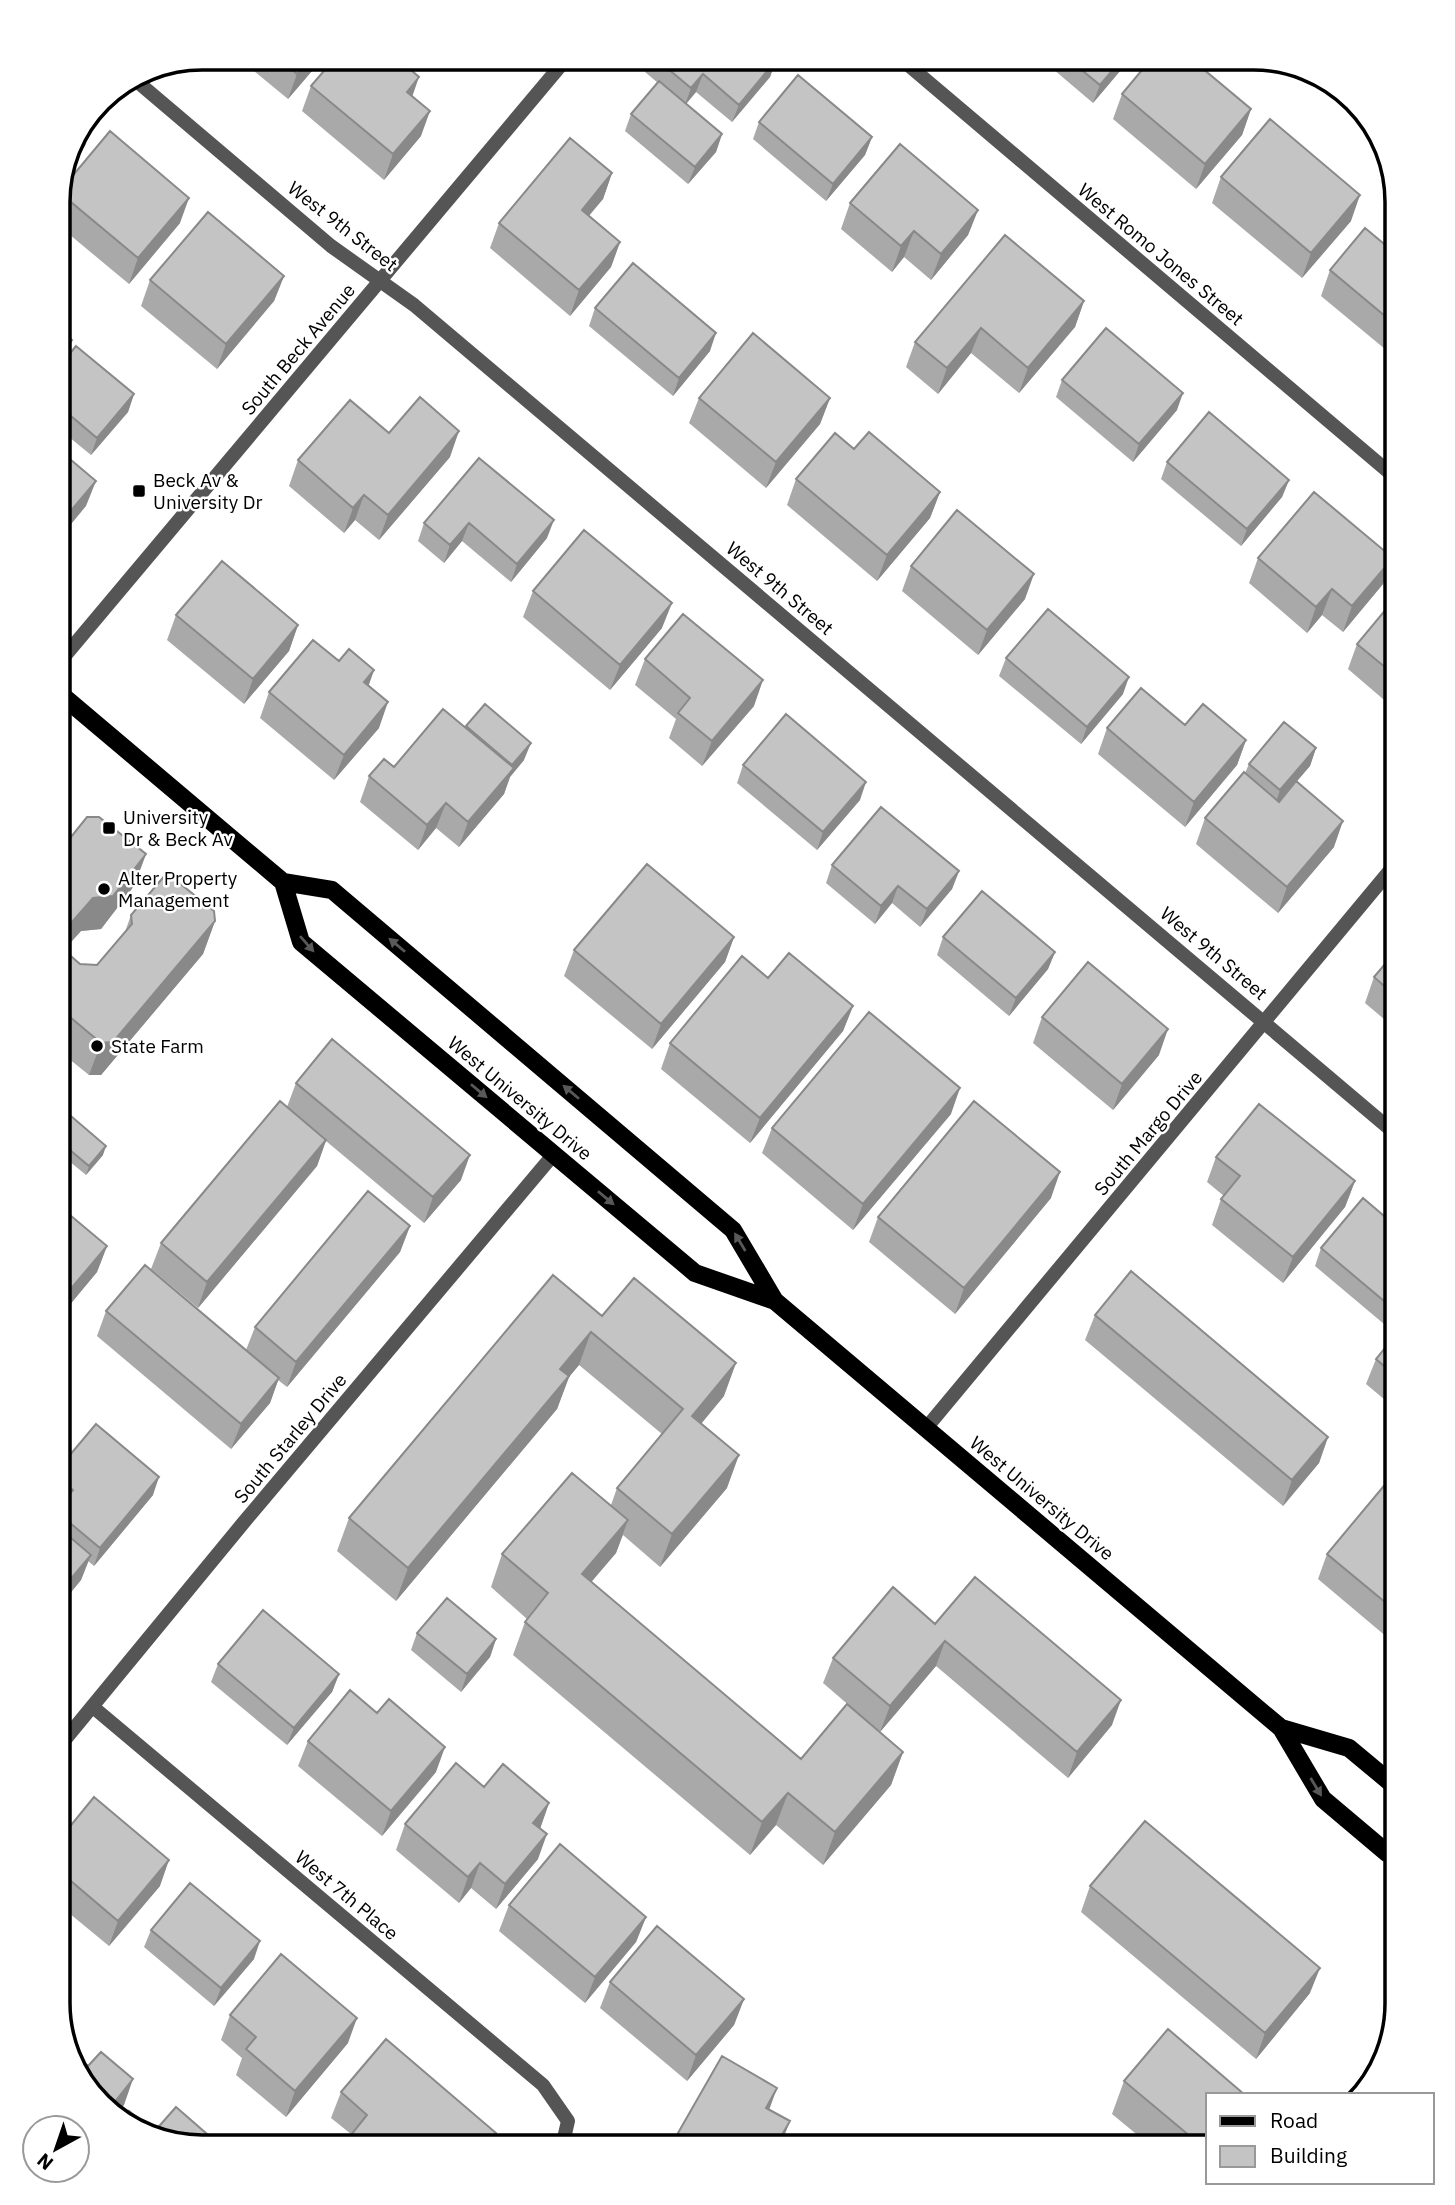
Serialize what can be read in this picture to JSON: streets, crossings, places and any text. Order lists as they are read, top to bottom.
{
  "streets": {
    "main road": ["West University Drive"],
    "street": [
      "West 9th Street",
      "West Romo Jones Street",
      "South Beck Avenue",
      "South Margo Drive",
      "South Starley Drive",
      "West 7th Place"
    ]
  },
  "crossings": [
    ["West 9th Street", "South Beck Avenue"],
    ["West 9th Street", "South Margo Drive"],
    ["West University Drive", "South Margo Drive"],
    ["West University Drive", "South Starley Drive"],
    ["South Starley Drive", "West 7th Place"]
  ],
  "places": {
    "transit": ["Beck Av & University Dr", "University Dr & Beck Av"],
    "other": ["Alter Property Management", "State Farm"]
  },
  "legend": ["Road", "Building"],
  "north": "bottom left"
}
